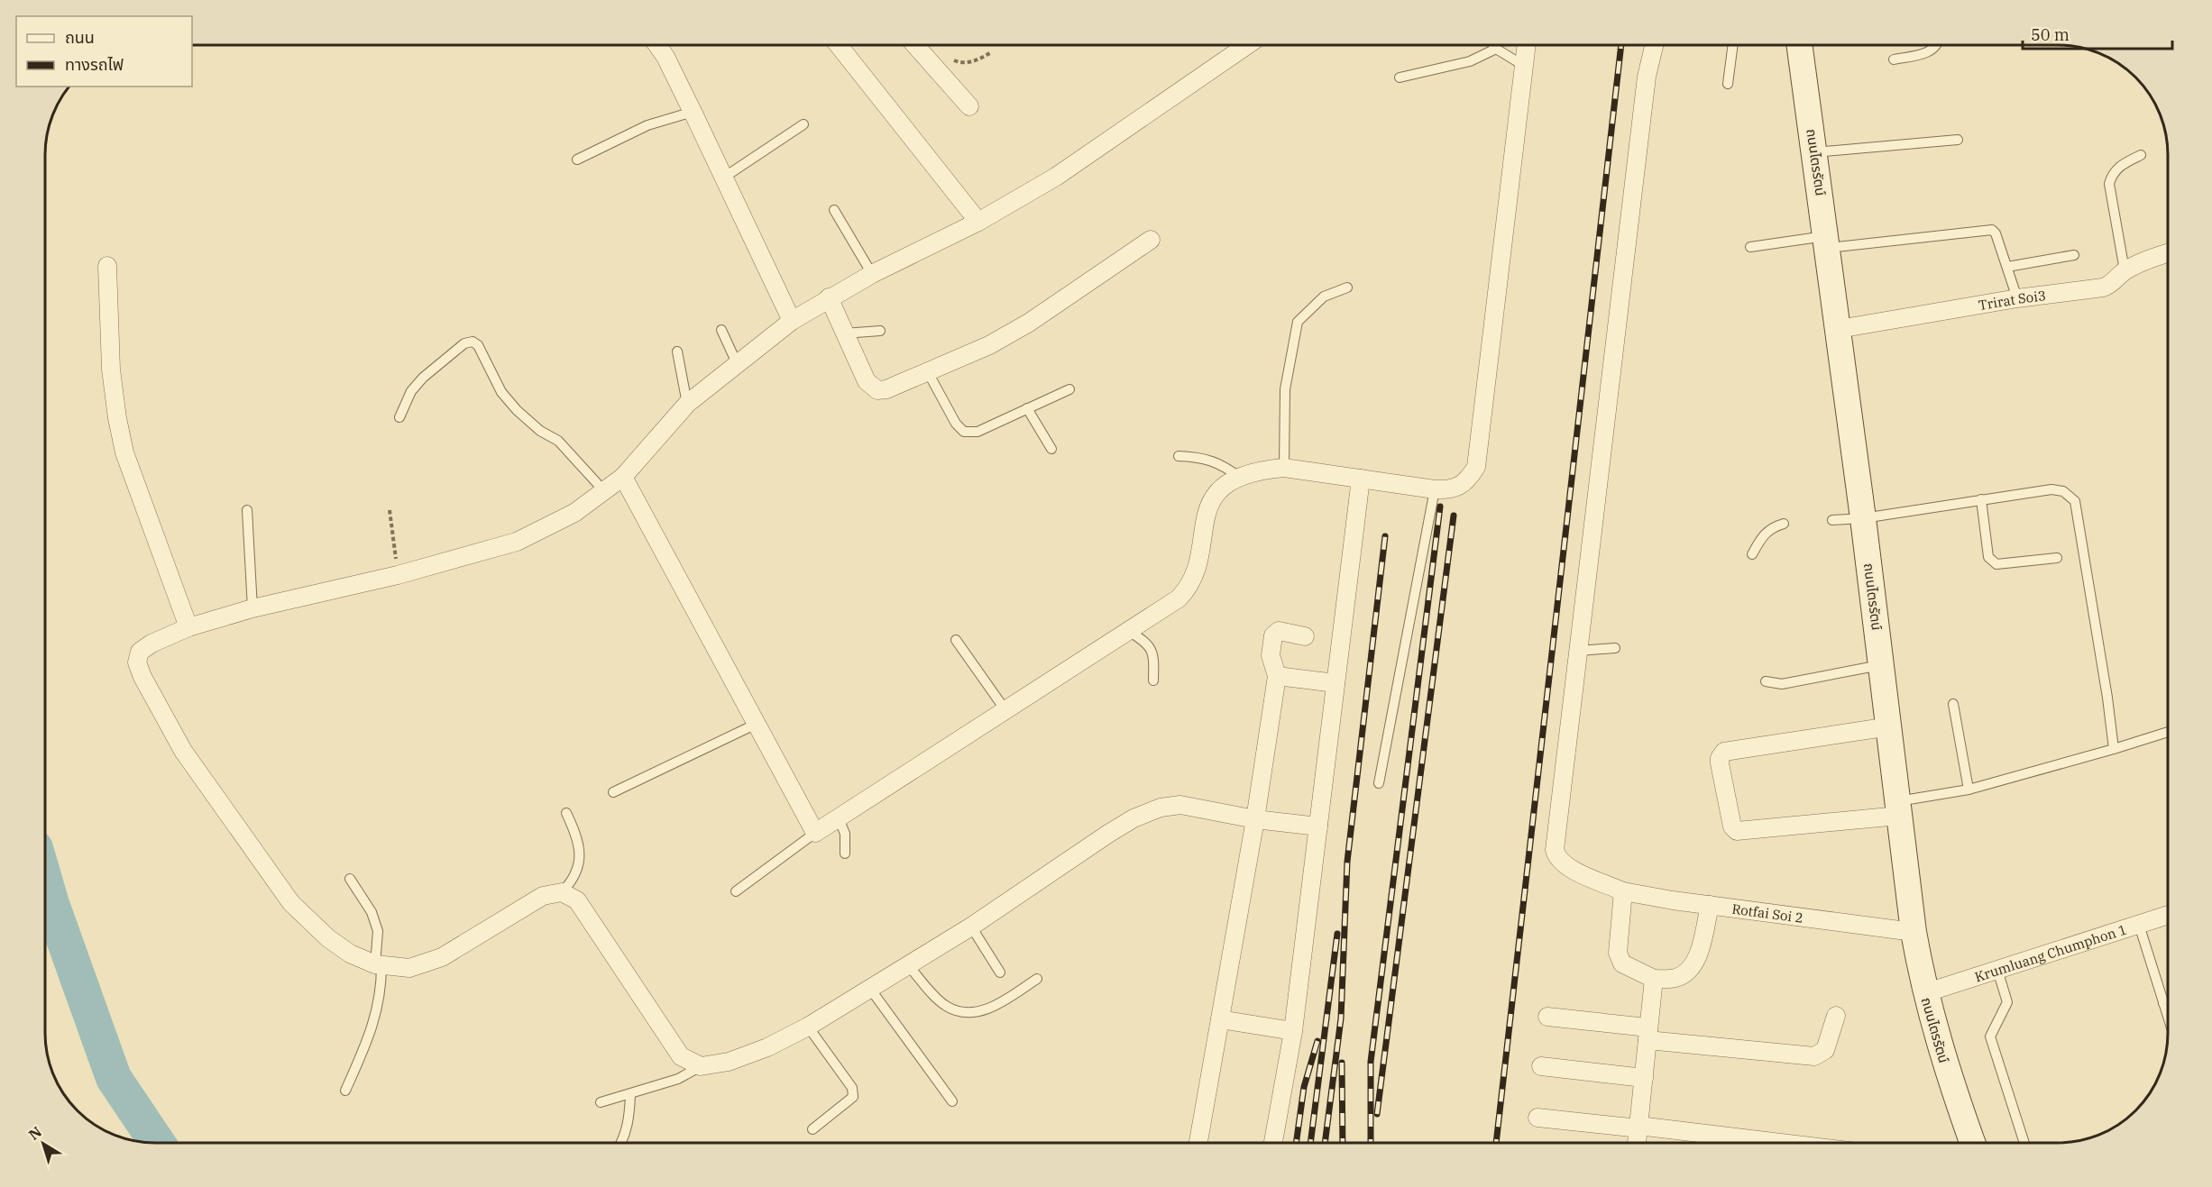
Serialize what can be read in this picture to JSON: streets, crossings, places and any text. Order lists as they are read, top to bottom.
{
  "streets": {
    "main road": ["ถนนไตรรัตน์"],
    "street": ["Trirat Soi3", "Rotfai Soi 2", "Krumluang Chumphon 1"]
  },
  "crossings": [
    ["ถนนไตรรัตน์", "Trirat Soi3"],
    ["ถนนไตรรัตน์", "Rotfai Soi 2"],
    ["ถนนไตรรัตน์", "Krumluang Chumphon 1"]
  ],
  "legend": ["ถนน", "ทางรถไฟ"],
  "scale_bar": "50 m",
  "north": "top left"
}
